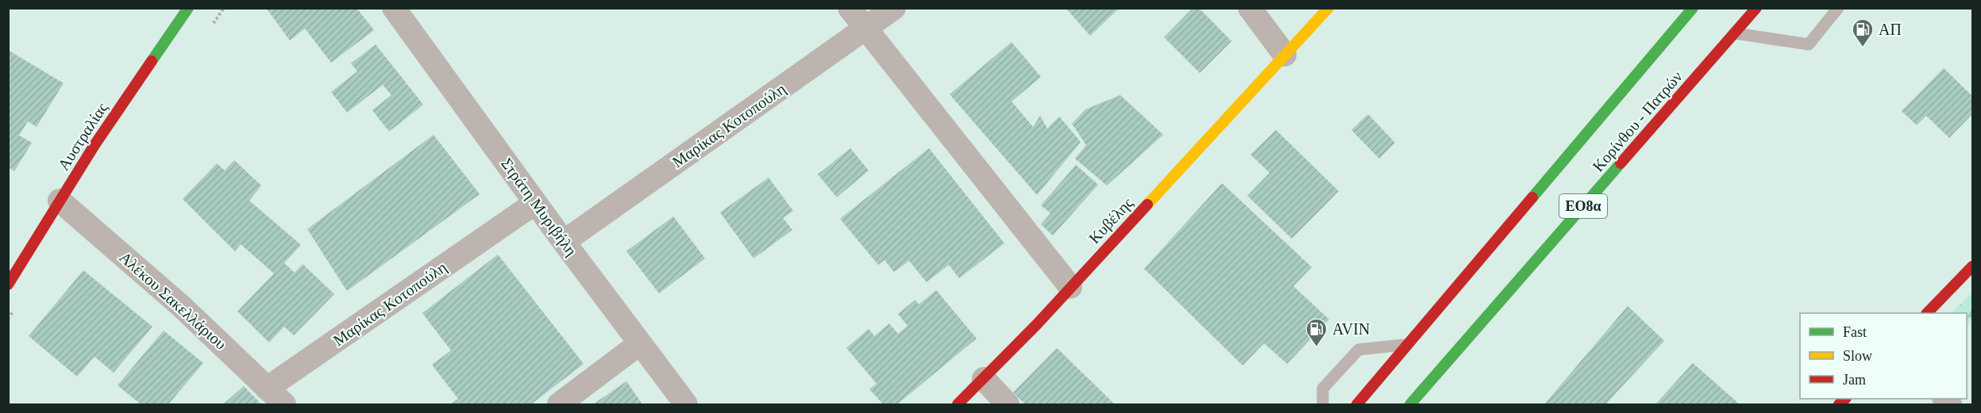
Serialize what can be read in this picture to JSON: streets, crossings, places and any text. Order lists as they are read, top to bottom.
{
  "streets": {
    "main road": [
      "Κορίνθου - Πατρών",
      "Αυστραλίας",
      "ΕΟ8α",
      "Κυβέλης"
    ],
    "street": ["Μαρίκας Κοτοπούλη", "Στράτη Μυριβήλη", "Αλέκου Σακελλάριου"]
  },
  "crossings": [
    ["Μαρίκας Κοτοπούλη", "Στράτη Μυριβήλη"],
    ["Μαρίκας Κοτοπούλη", "Αλέκου Σακελλάριου"],
    ["Αυστραλίας", "Αλέκου Σακελλάριου"]
  ],
  "places": {
    "fuel station": ["ΑΠ", "AVIN"]
  },
  "legend": ["Fast", "Slow", "Jam"]
}
